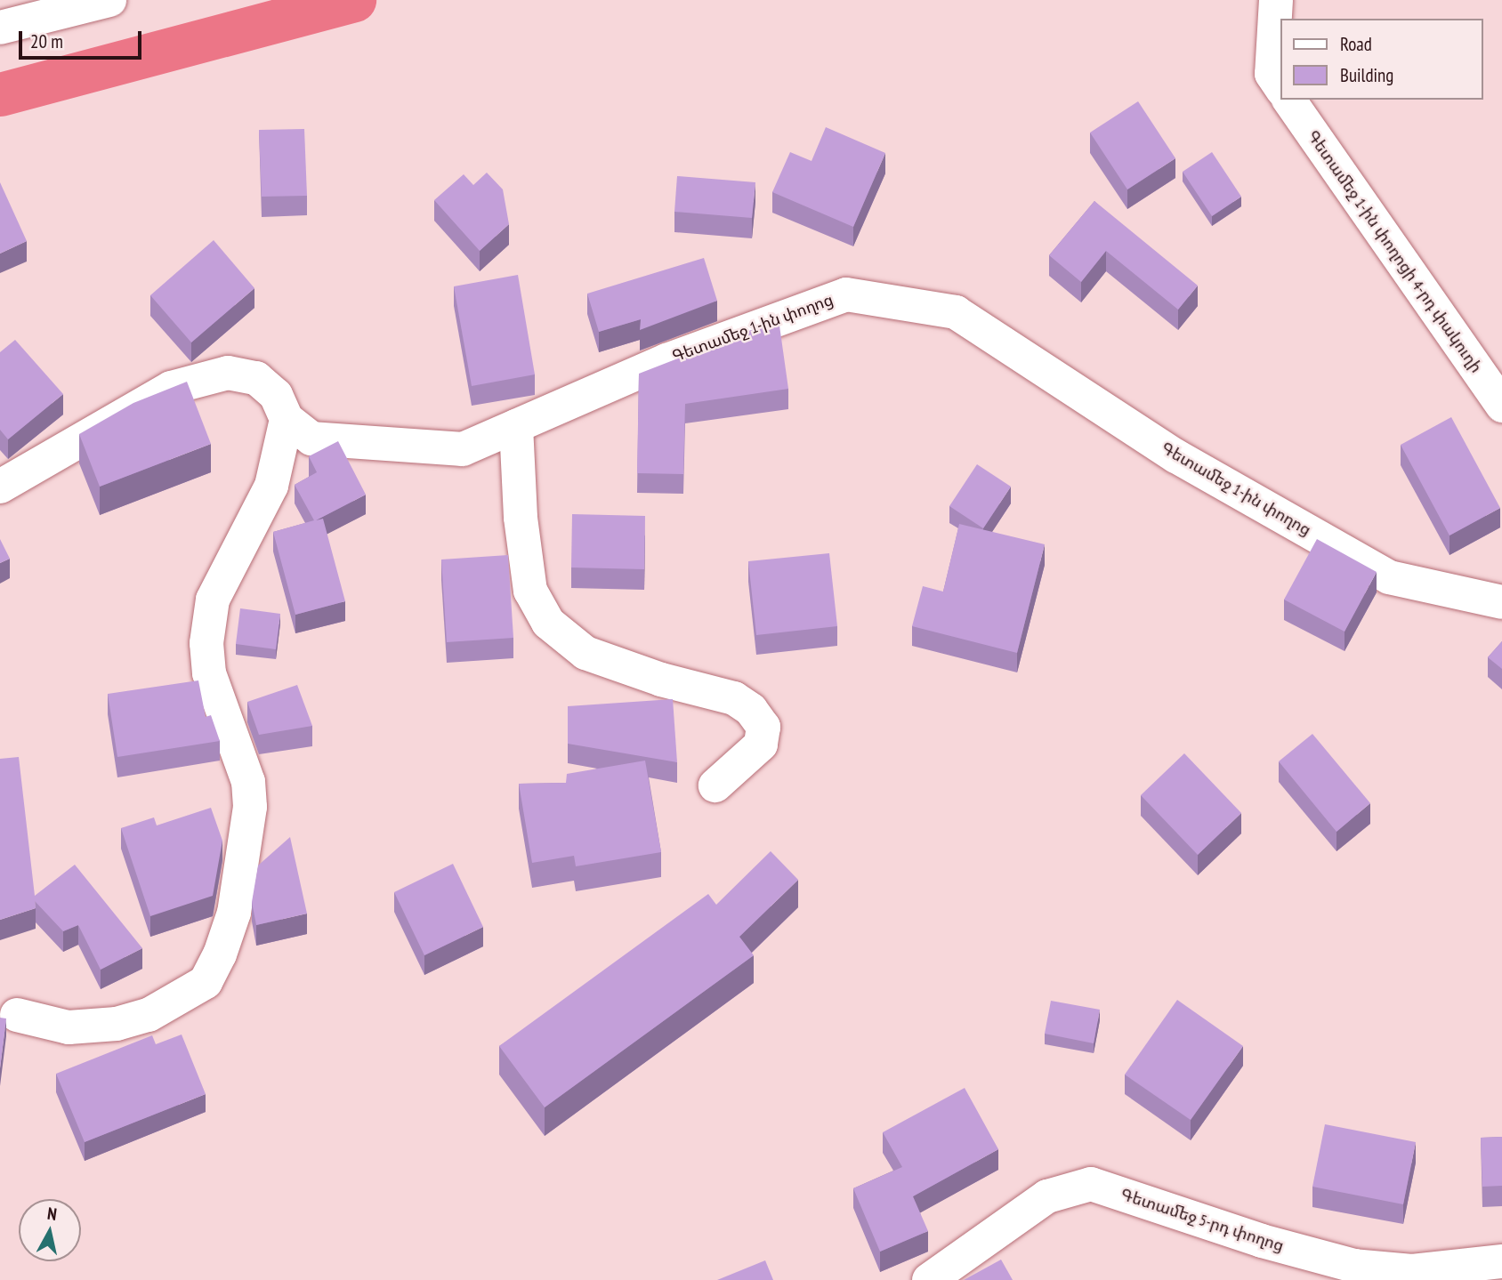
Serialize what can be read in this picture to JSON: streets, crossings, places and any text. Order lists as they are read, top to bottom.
{
  "streets": {
    "street": ["Գետամեջ 1-ին փողոցի 4-րդ փակուղի", "Գետամեջ 1-ին փողոց", "Գետամեջ 5-րդ փողոց"]
  },
  "legend": ["Road", "Building"],
  "scale_bar": "20 m",
  "north": "top"
}
